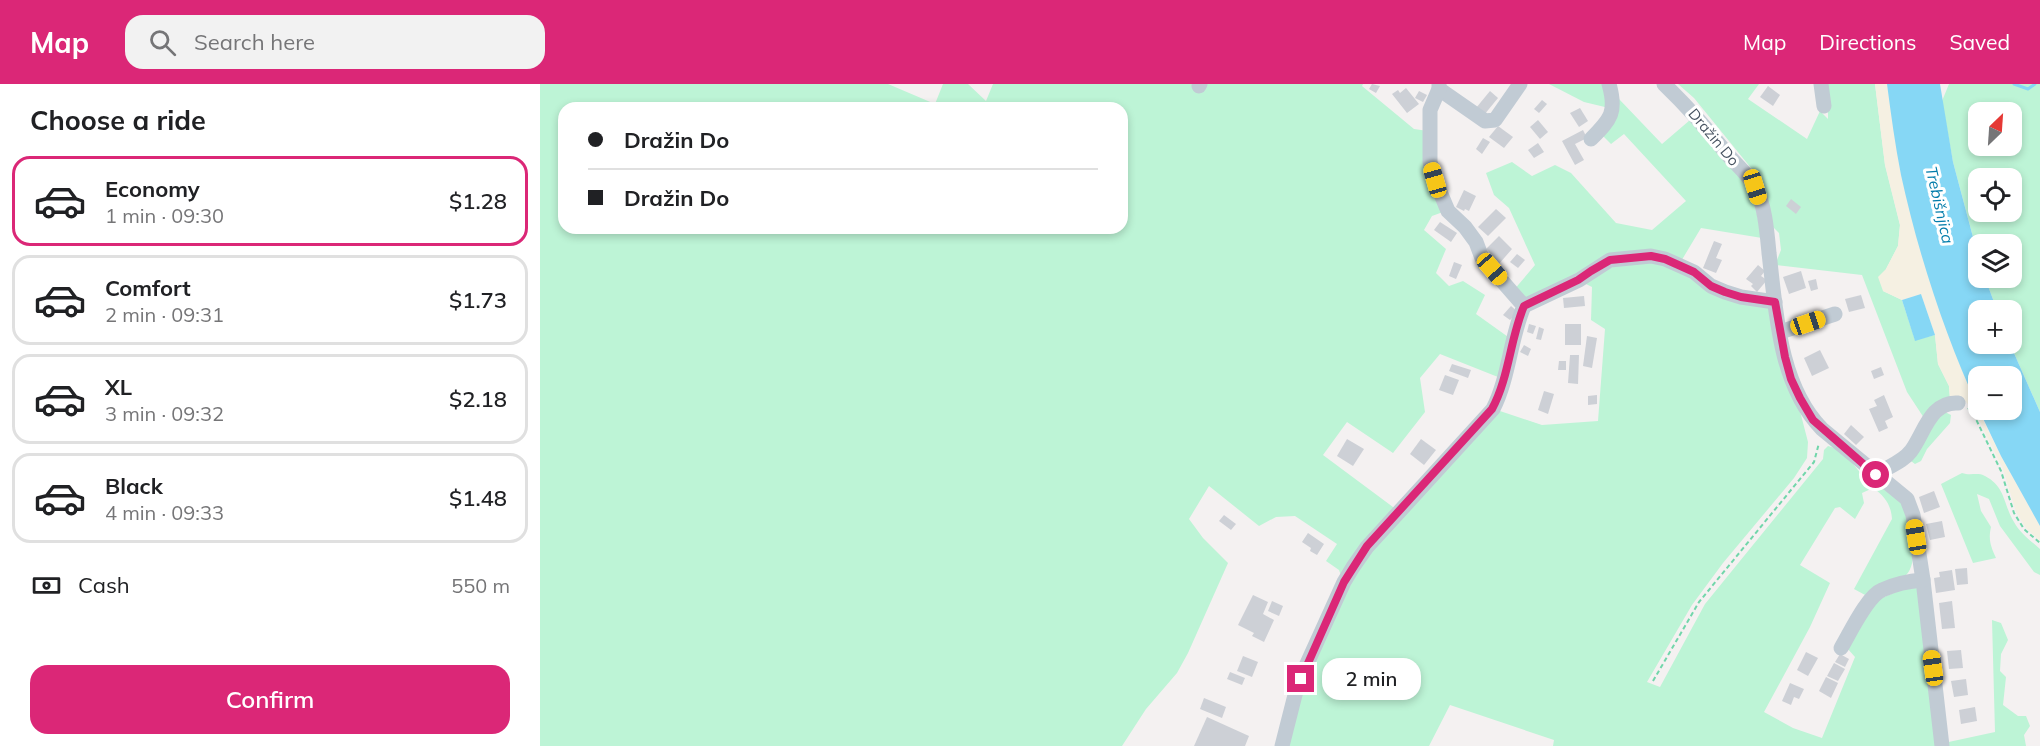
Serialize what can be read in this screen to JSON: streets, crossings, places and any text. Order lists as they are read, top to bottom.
{
  "streets": {
    "street": ["Dražin Do"]
  },
  "water": ["Trebišnjica"],
  "north": "top right",
  "page": {
    "header": "Map",
    "search": "Search here",
    "nav": ["Map", "Directions", "Saved"],
    "heading": "Choose a ride",
    "map_buttons": ["+", "−"],
    "banner": ["Dražin Do", "Dražin Do"],
    "list": [
      {
        "name": "Economy",
        "note": "1 min · 09:30",
        "value": "$1.28"
      },
      {
        "name": "Comfort",
        "note": "2 min · 09:31",
        "value": "$1.73"
      },
      {
        "name": "XL",
        "note": "3 min · 09:32",
        "value": "$2.18"
      },
      {
        "name": "Black",
        "note": "4 min · 09:33",
        "value": "$1.48"
      }
    ],
    "pay": ["Cash", "550 m"],
    "buttons": "Confirm",
    "bubble": "2 min"
  }
}
